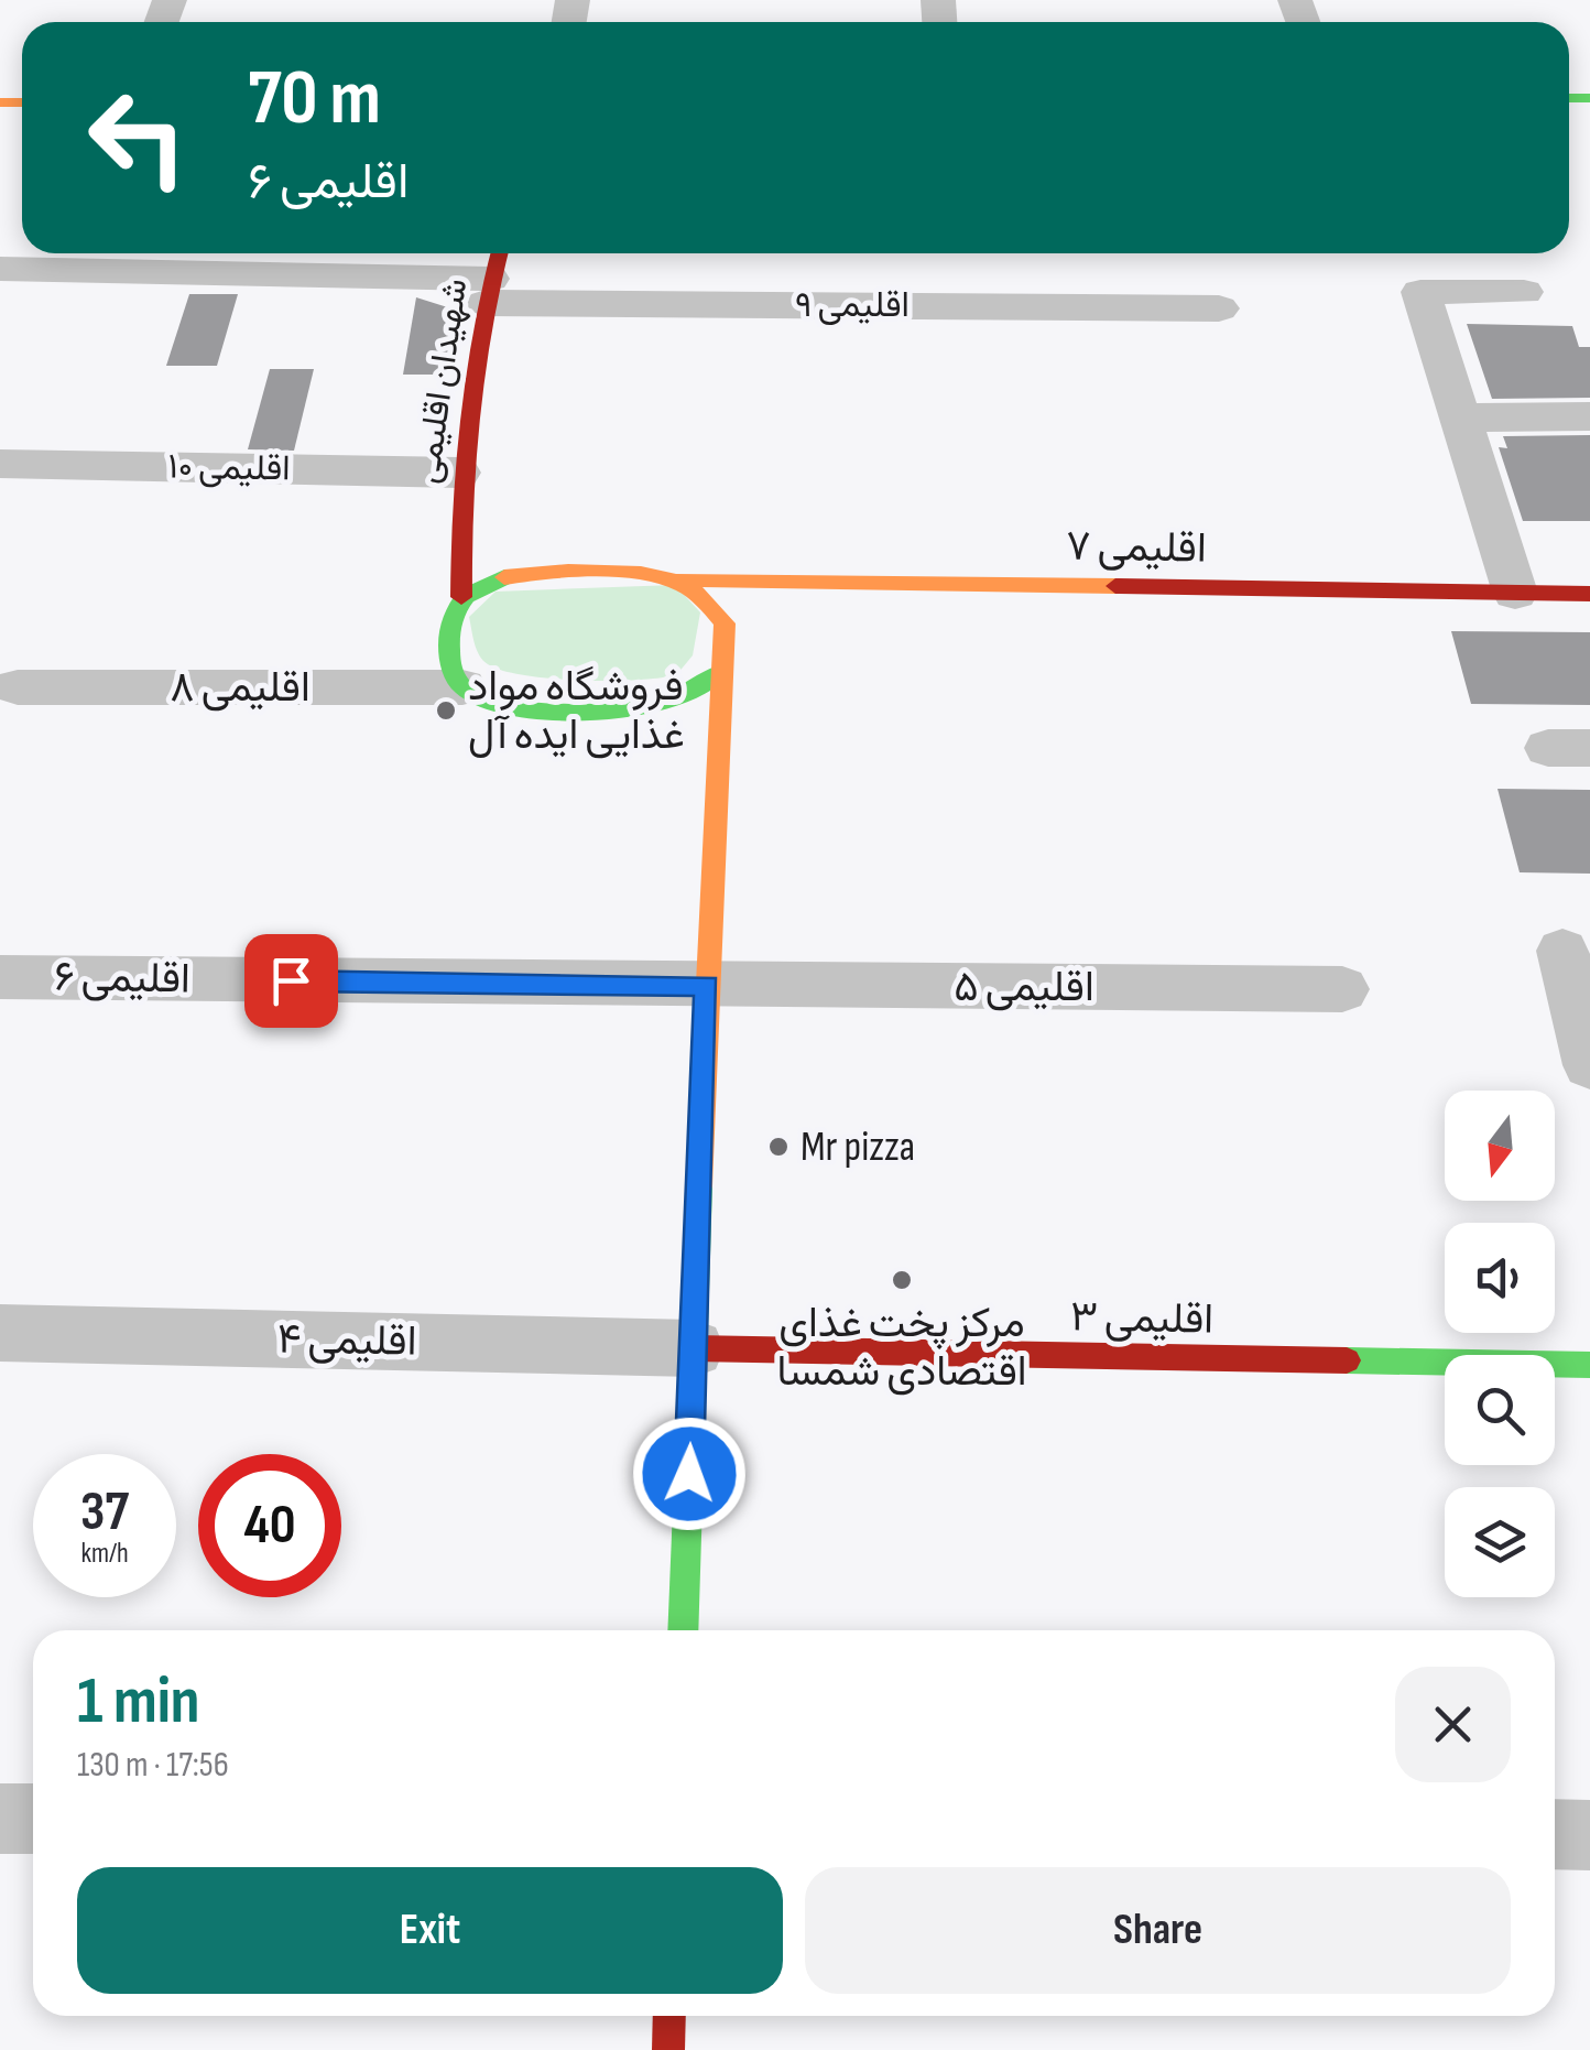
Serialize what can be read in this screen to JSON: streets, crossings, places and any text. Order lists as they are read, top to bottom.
{
  "streets": {
    "street": [
      "اقلیمی ۹",
      "شهیدان اقلیمی",
      "اقلیمی ۱۰",
      "اقلیمی ۷",
      "اقلیمی ۸",
      "اقلیمی ۶",
      "اقلیمی ۵",
      "اقلیمی ۳",
      "اقلیمی ۴"
    ]
  },
  "crossings": [
    ["اقلیمی ۹", "شهیدان اقلیمی"],
    ["شهیدان اقلیمی", "اقلیمی ۱۰"],
    ["شهیدان اقلیمی", "اقلیمی ۷"],
    ["شهیدان اقلیمی", "اقلیمی ۸"],
    ["اقلیمی ۶", "اقلیمی ۵"],
    ["اقلیمی ۳", "اقلیمی ۴"]
  ],
  "places": ["فروشگاه مواد غذایی ایده آل", "Mr pizza", "مرکز پخت غذای اقتصادی شمسا"],
  "north": "bottom",
  "page": {
    "turn": ["70 m", "اقلیمی ۶"],
    "speed": "37 km/h",
    "limit": "40",
    "heading": ["1 min", "130 m · 17:56"],
    "buttons": ["Exit", "Share"]
  }
}
